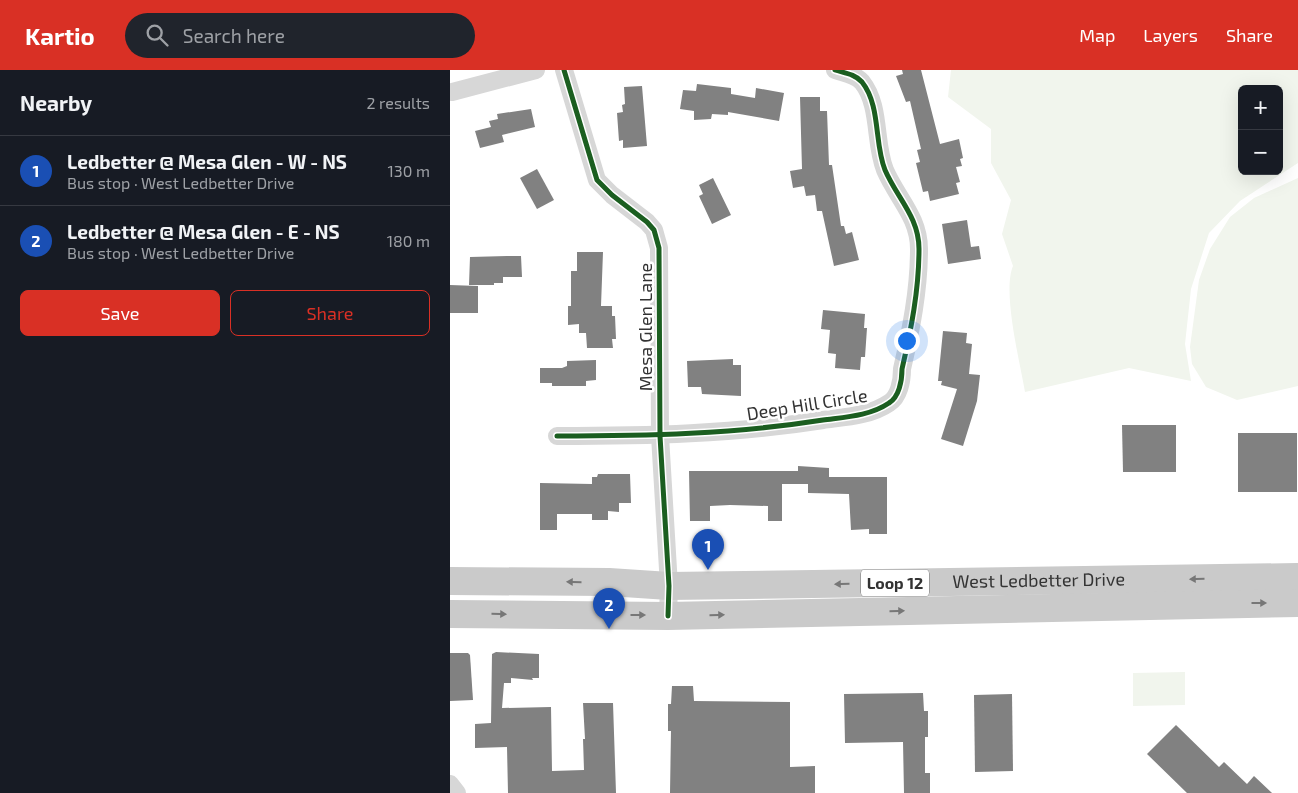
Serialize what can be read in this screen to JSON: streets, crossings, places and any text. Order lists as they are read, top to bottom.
{
  "streets": {
    "main road": ["West Ledbetter Drive", "Loop 12"],
    "street": ["Mesa Glen Lane", "Deep Hill Circle"]
  },
  "crossings": [
    ["Mesa Glen Lane", "Deep Hill Circle"],
    ["Mesa Glen Lane", "West Ledbetter Drive"]
  ],
  "page": {
    "header": "Kartio",
    "search": "Search here",
    "nav": ["Map", "Layers", "Share"],
    "heading": ["Nearby", "2 results"],
    "map_buttons": ["+", "−"],
    "list": [
      {
        "mark": "1",
        "name": "Ledbetter @ Mesa Glen - W - NS",
        "note": "Bus stop · West Ledbetter Drive",
        "value": "130 m"
      },
      {
        "mark": "2",
        "name": "Ledbetter @ Mesa Glen - E - NS",
        "note": "Bus stop · West Ledbetter Drive",
        "value": "180 m"
      }
    ],
    "buttons": ["Save", "Share"],
    "pins": ["1", "2"]
  }
}
